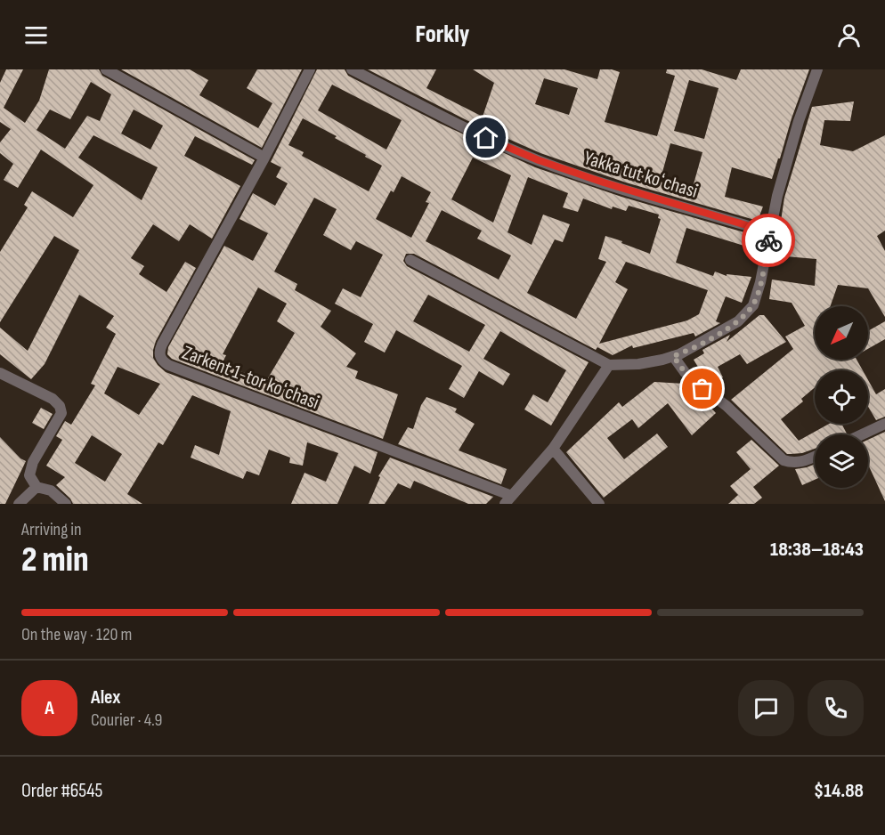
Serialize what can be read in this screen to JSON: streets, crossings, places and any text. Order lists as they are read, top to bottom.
{
  "streets": {
    "street": ["Yakka tut koʻchasi", "Zarkent 1-tor koʻchasi"]
  },
  "north": "bottom left",
  "page": {
    "header": "Forkly",
    "heading": ["2 min", "Arriving in", "18:38–18:43"],
    "panel": [
      "Alex",
      "Courier · 4.9",
      "Order #6545",
      "$14.88"
    ],
    "bar": "On the way · 120 m",
    "round": "A"
  }
}
